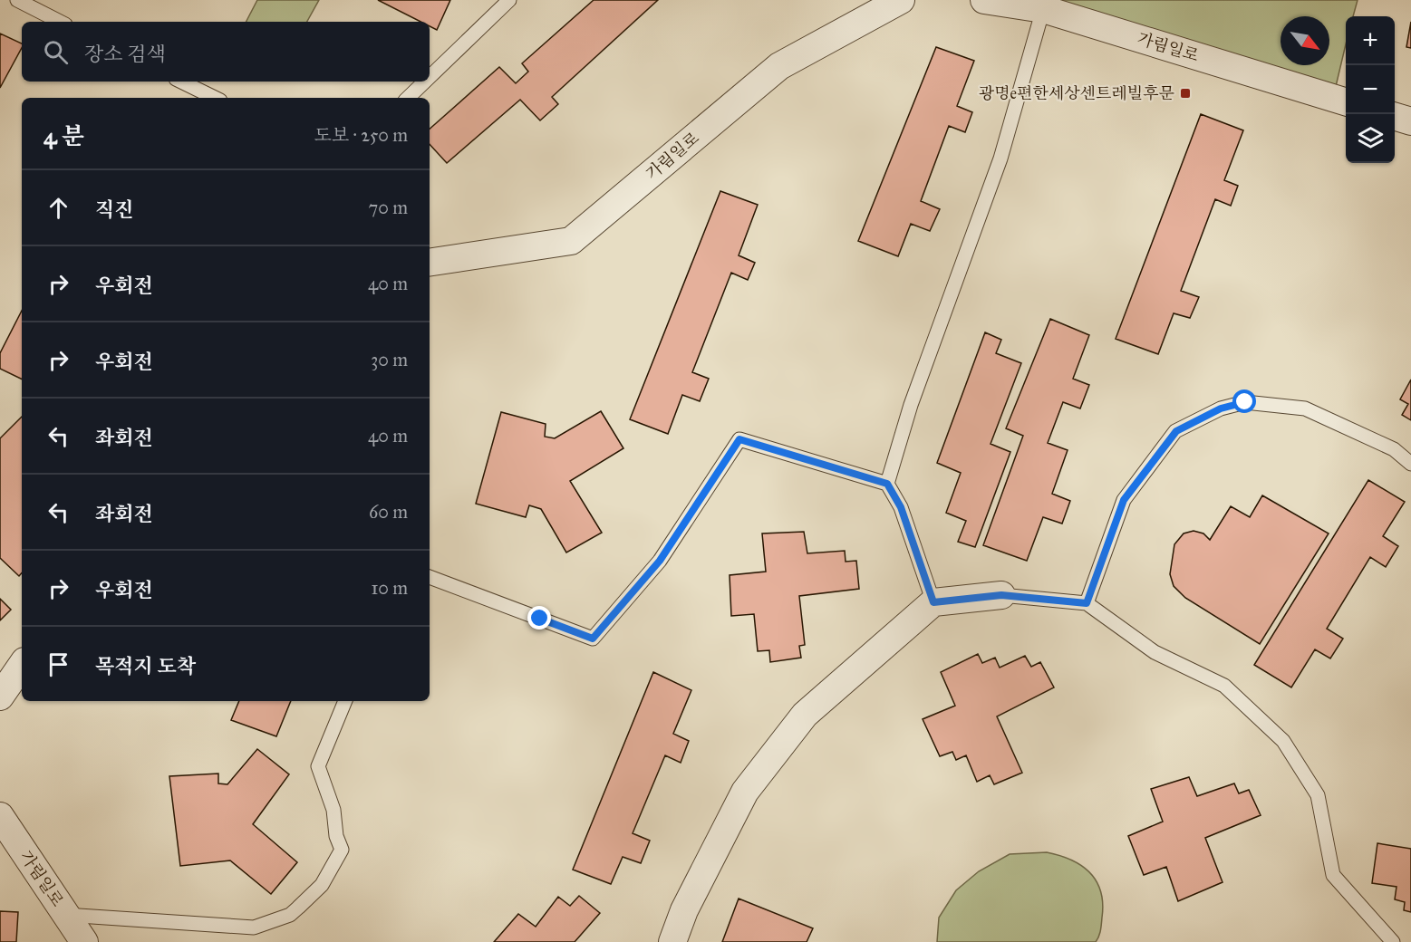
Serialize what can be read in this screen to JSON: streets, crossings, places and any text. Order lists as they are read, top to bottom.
{
  "streets": {
    "street": ["가림일로"]
  },
  "places": {
    "transit": ["광명e편한세상센트레빌후문"]
  },
  "north": "bottom right",
  "page": {
    "map_buttons": ["+", "−"],
    "search": "장소 검색",
    "heading": ["4 분", "도보 · 250 m"],
    "list": [
      ["직진", "70 m"],
      ["우회전", "40 m"],
      ["우회전", "30 m"],
      ["좌회전", "40 m"],
      ["좌회전", "60 m"],
      ["우회전", "10 m"],
      "목적지 도착"
    ]
  }
}
